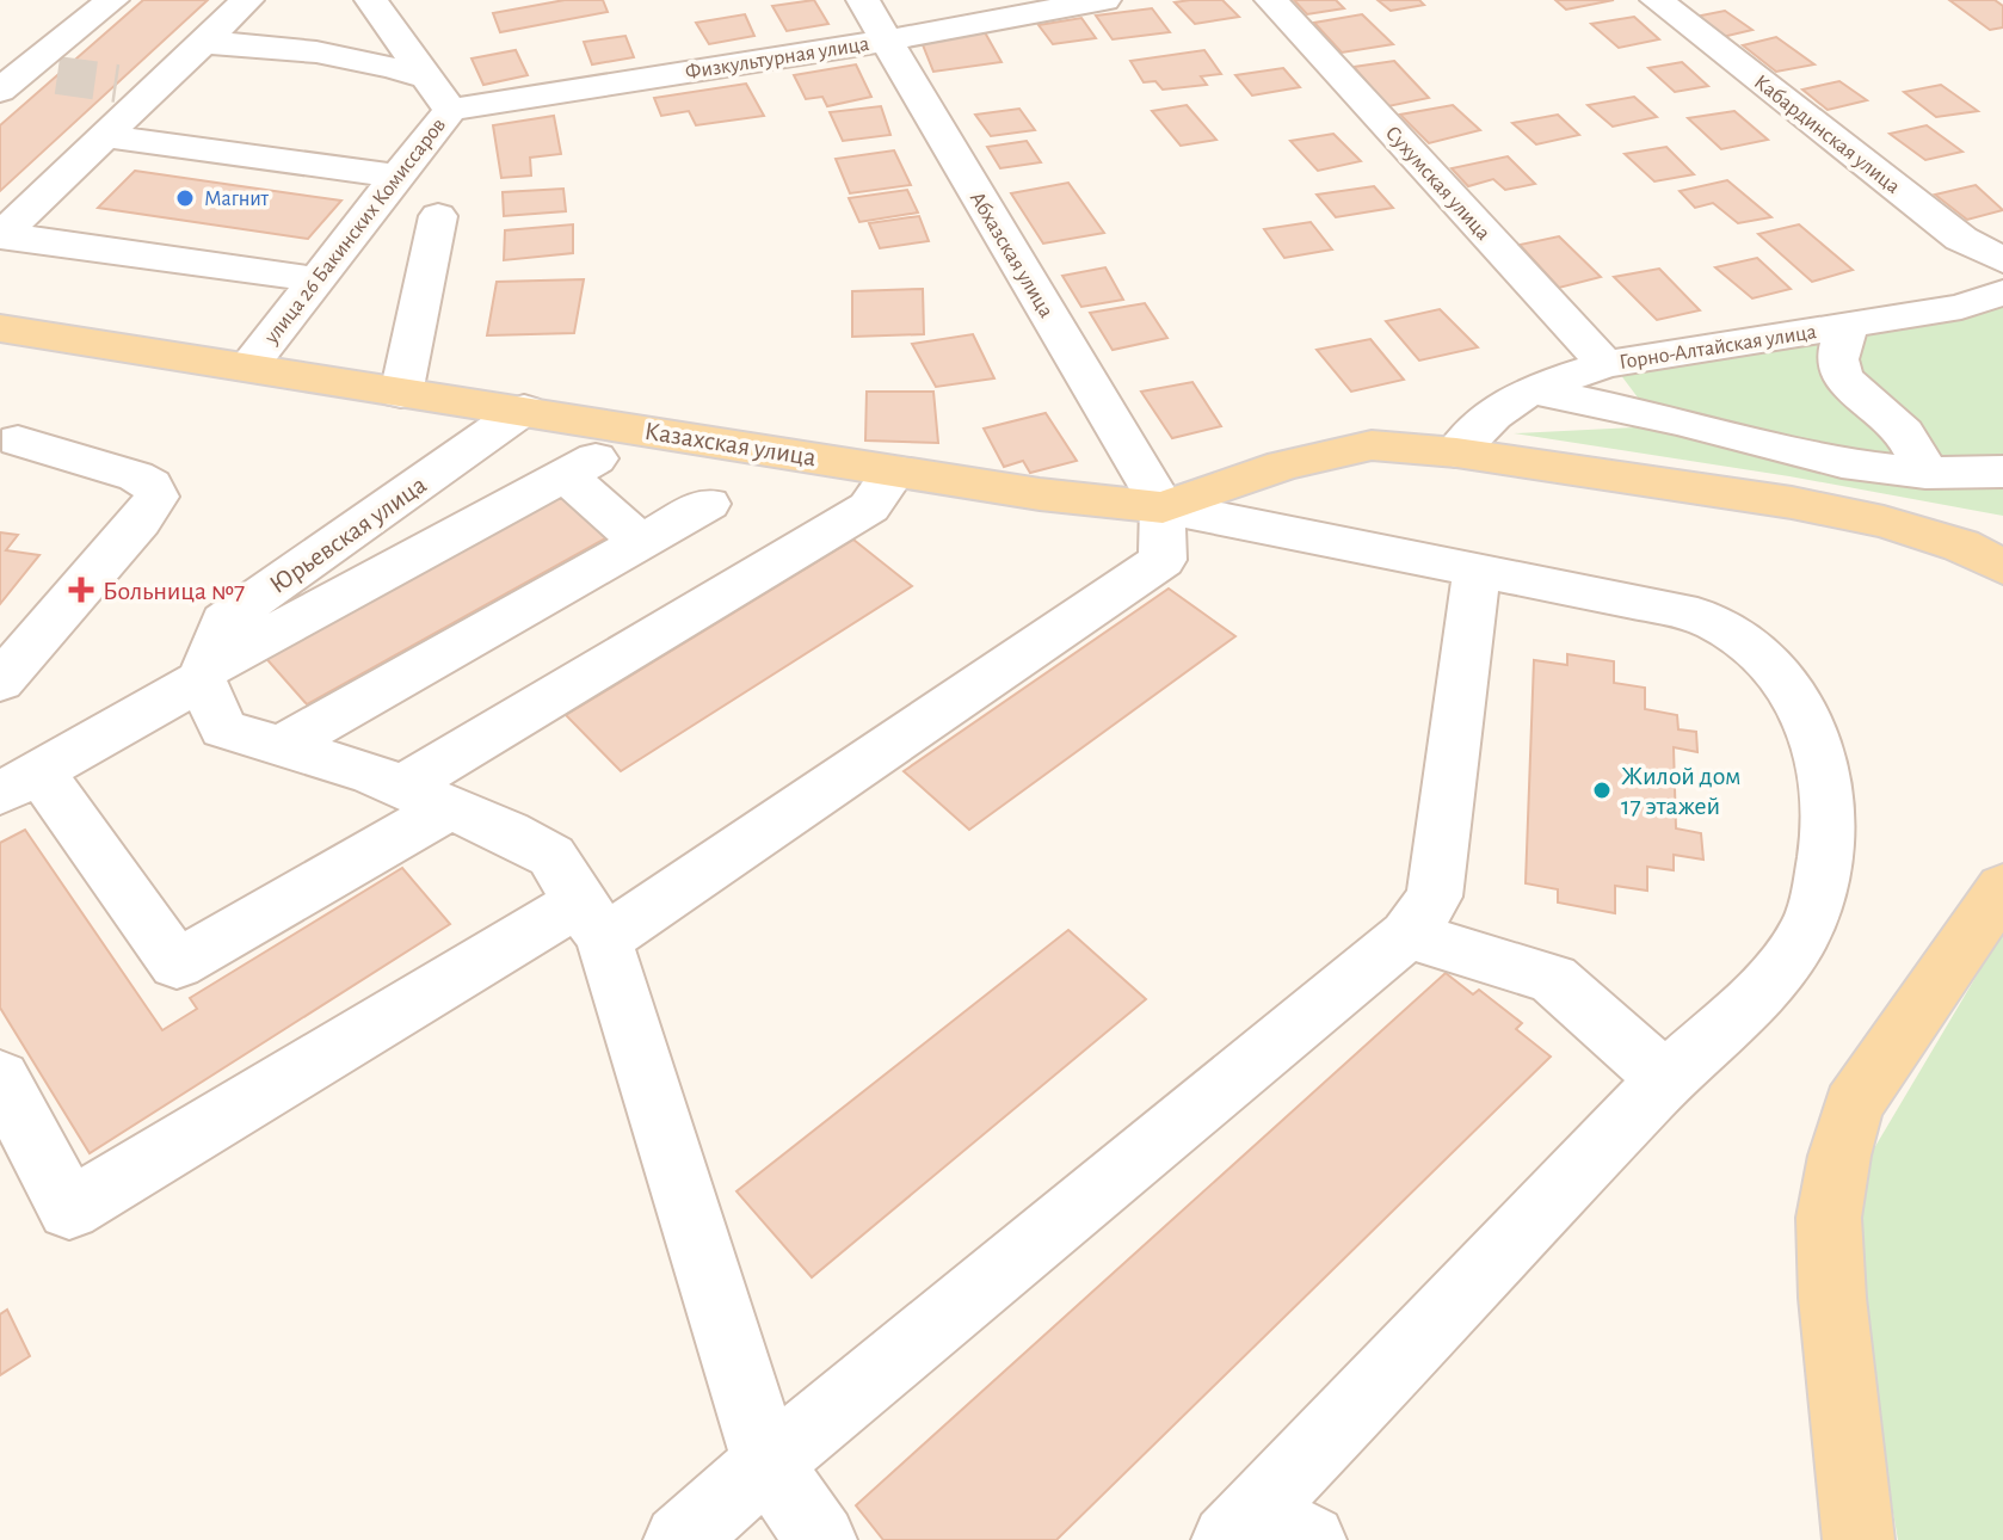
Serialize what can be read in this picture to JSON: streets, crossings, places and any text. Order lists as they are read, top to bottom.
{
  "streets": {
    "main road": ["Казахская улица"],
    "street": [
      "Физкультурная улица",
      "Кабардинская улица",
      "Сухумская улица",
      "улица 26 Бакинских Комиссаров",
      "Абхазская улица",
      "Горно-Алтайская улица",
      "Юрьевская улица"
    ]
  },
  "crossings": [
    ["Физкультурная улица", "улица 26 Бакинских Комиссаров"],
    ["Физкультурная улица", "Абхазская улица"],
    ["Сухумская улица", "Горно-Алтайская улица"],
    ["улица 26 Бакинских Комиссаров", "Казахская улица"],
    ["Абхазская улица", "Казахская улица"],
    ["Горно-Алтайская улица", "Казахская улица"],
    ["Казахская улица", "Юрьевская улица"]
  ],
  "places": {
    "other": ["Магнит", "Жилой дом 17 этажей"],
    "health": ["Больница №7"]
  }
}
